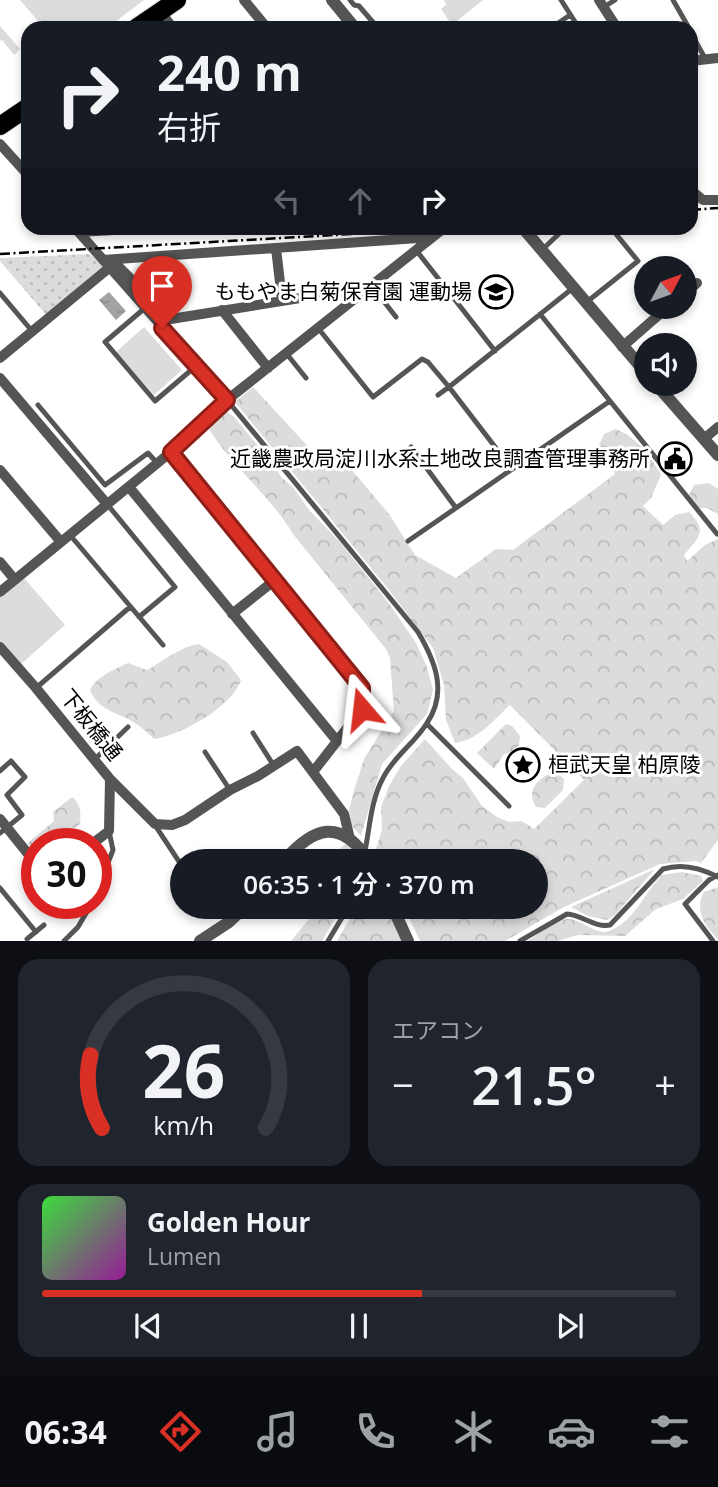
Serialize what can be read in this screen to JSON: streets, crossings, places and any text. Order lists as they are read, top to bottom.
{
  "streets": {
    "street": ["下板橋通"]
  },
  "places": {
    "school or university": ["ももやま白菊保育園 運動場"],
    "public building": ["近畿農政局淀川水系土地改良調査管理事務所"],
    "place": ["桓武天皇 柏原陵"]
  },
  "north": "top right",
  "page": {
    "turn": ["240 m", "右折"],
    "limit": "30",
    "trip": "06:35 · 1 分 · 370 m",
    "tile": "エアコン",
    "heat": ["−", "21.5°", "+"],
    "song": ["Golden Hour", "Lumen"],
    "tabs": "06:34",
    "gauge": ["26", "km/h"]
  }
}
